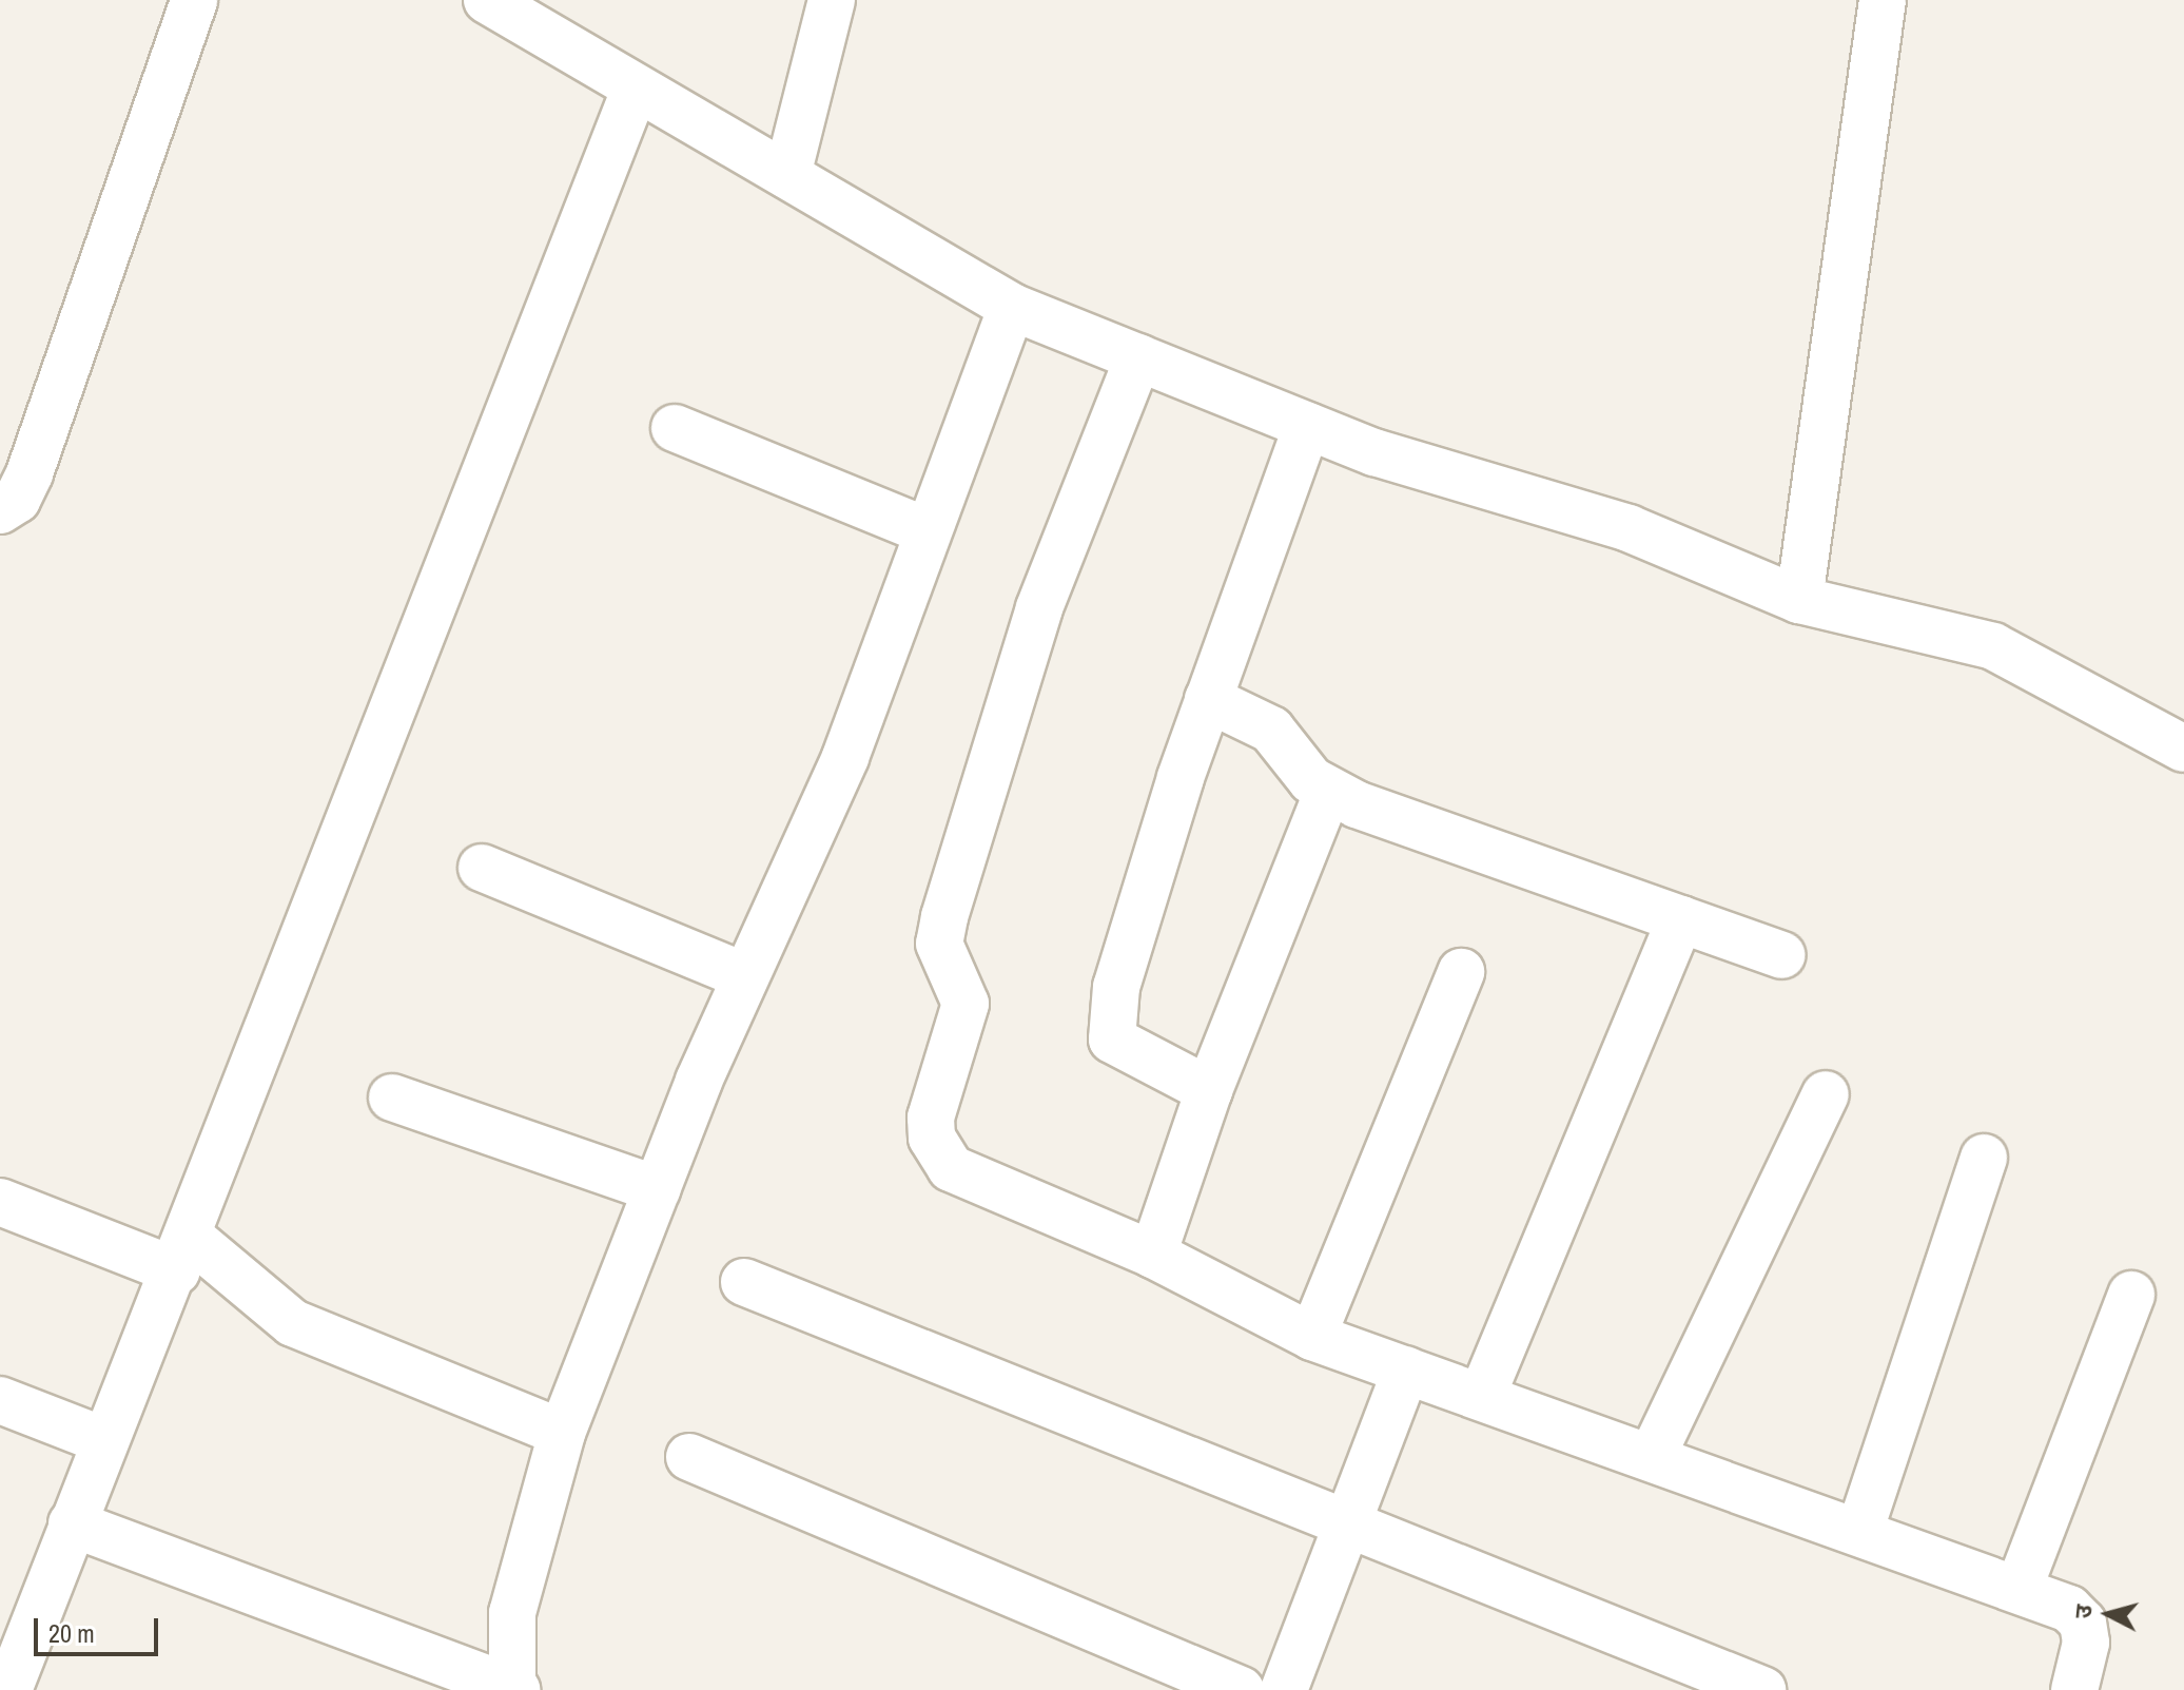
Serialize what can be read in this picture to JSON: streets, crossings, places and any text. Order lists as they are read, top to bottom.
{
  "scale_bar": "20 m",
  "north": "left"
}
